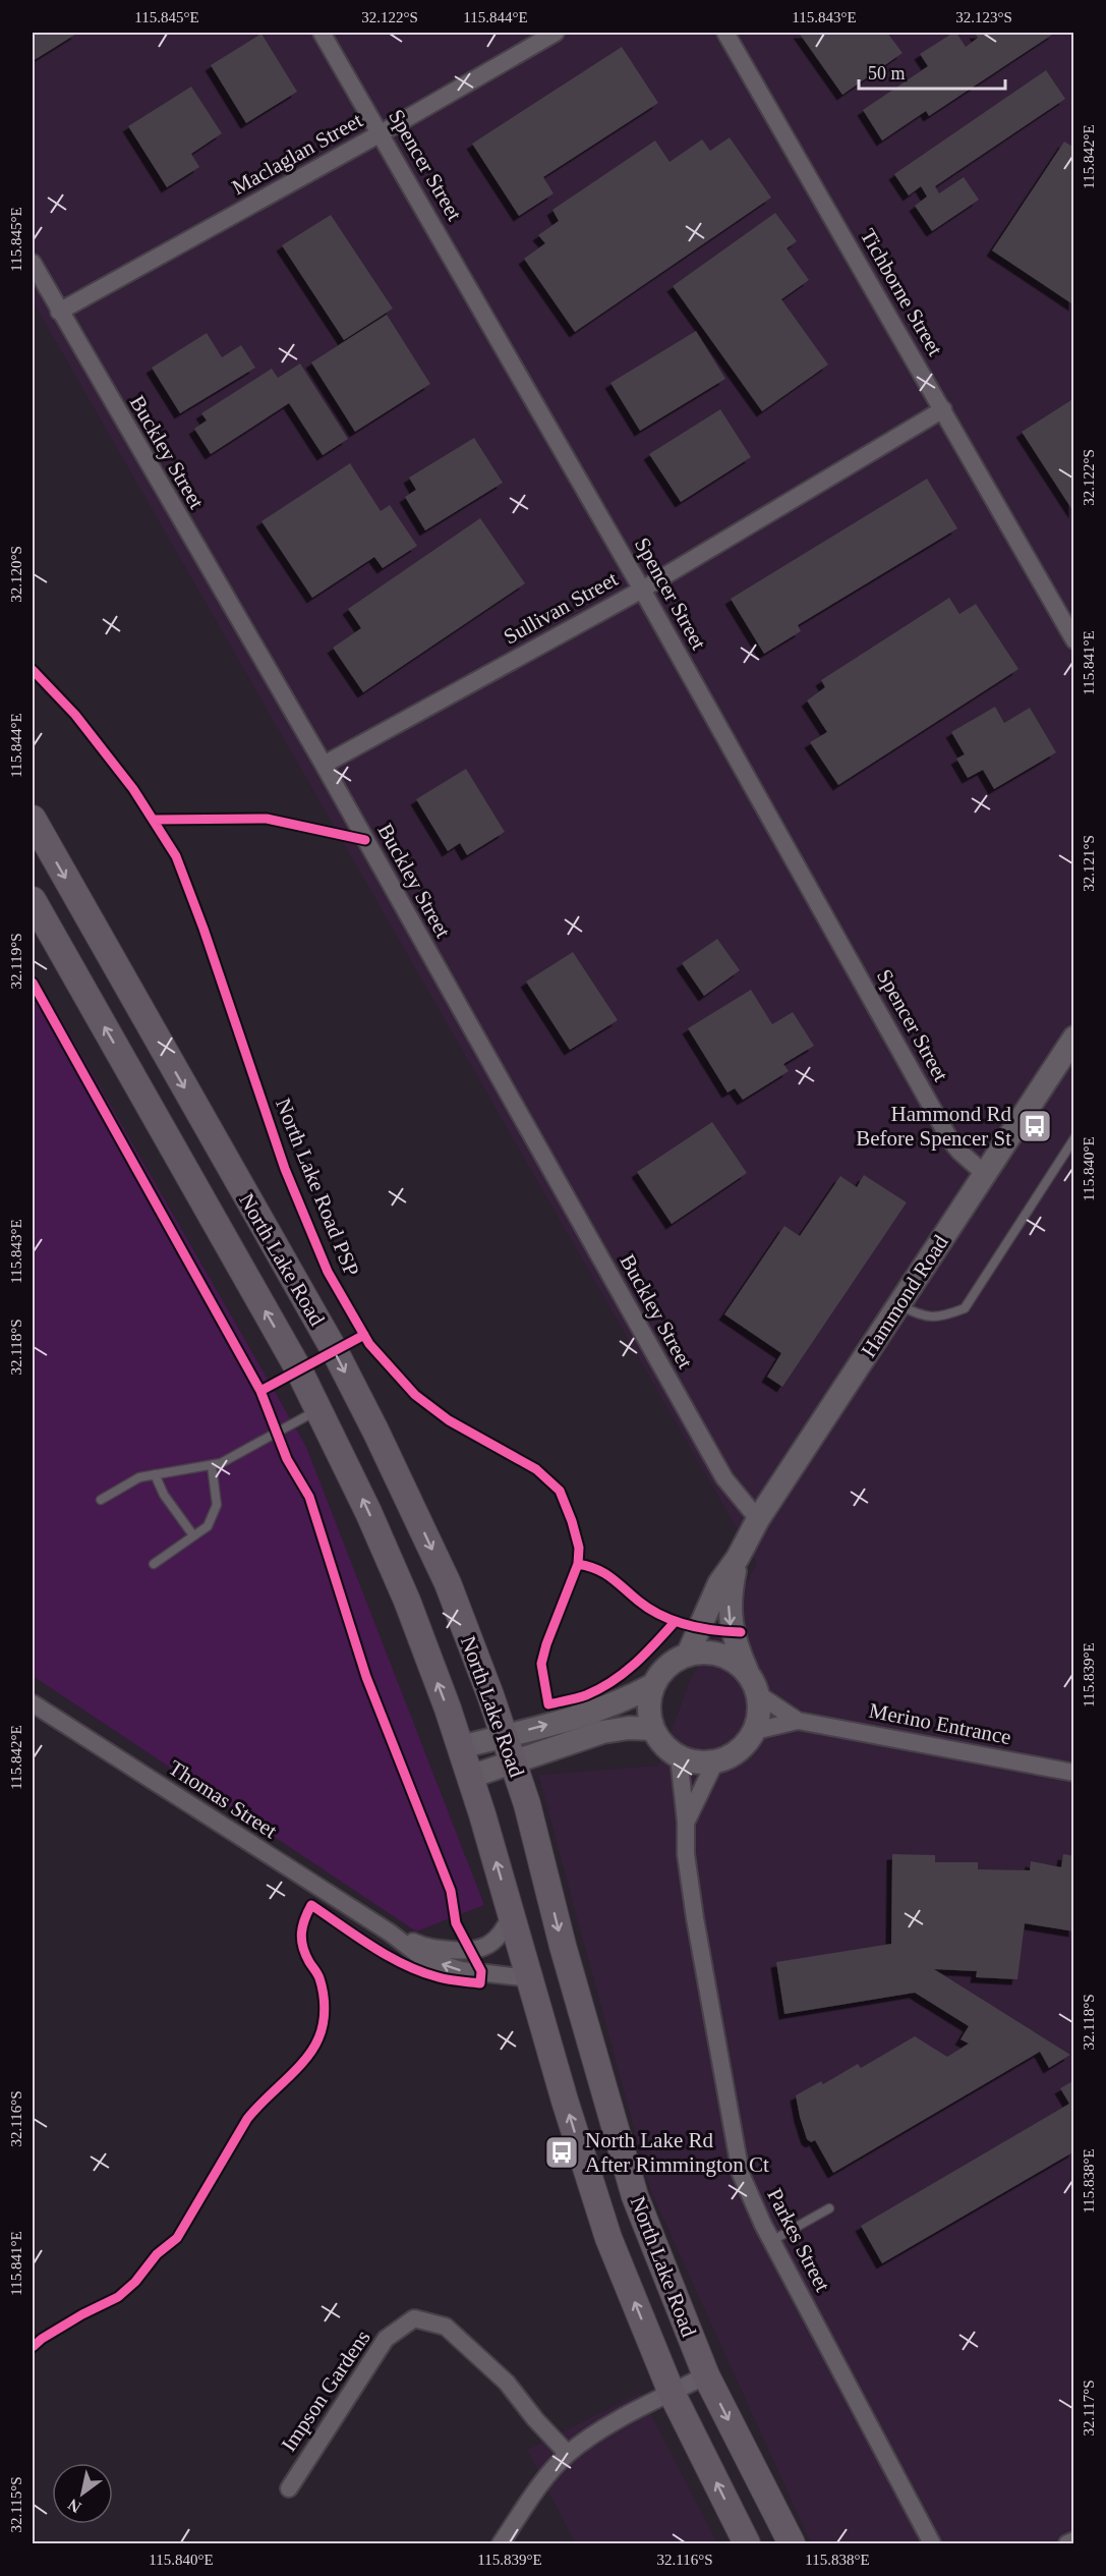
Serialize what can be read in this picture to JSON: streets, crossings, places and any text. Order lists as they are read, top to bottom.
{
  "streets": {
    "main road": ["North Lake Road", "Hammond Road"],
    "street": [
      "Maclaglan Street",
      "Spencer Street",
      "Tichborne Street",
      "Buckley Street",
      "Sullivan Street",
      "Merino Entrance",
      "Thomas Street",
      "Parkes Street",
      "Impson Gardens"
    ],
    "cycle path": ["North Lake Road PSP"]
  },
  "crossings": [
    ["Maclaglan Street", "Spencer Street"],
    ["Maclaglan Street", "Buckley Street"],
    ["Spencer Street", "Sullivan Street"],
    ["Spencer Street", "Hammond Road"],
    ["Tichborne Street", "Sullivan Street"],
    ["Buckley Street", "Sullivan Street"],
    ["Buckley Street", "Hammond Road"],
    ["North Lake Road", "Thomas Street"],
    ["Hammond Road", "Merino Entrance"],
    ["Hammond Road", "Parkes Street"],
    ["Merino Entrance", "Parkes Street"]
  ],
  "places": {
    "bus stop": ["Hammond Rd Before Spencer St", "North Lake Rd After Rimmington Ct"]
  },
  "scale_bar": "50 m",
  "north": "bottom left",
  "coordinates": [
    "115.845°E",
    "32.122°S",
    "115.844°E",
    "115.843°E",
    "32.123°S",
    "115.842°E",
    "32.120°S",
    "115.841°E",
    "32.121°S",
    "32.119°S",
    "115.840°E",
    "32.118°S",
    "115.839°E",
    "32.116°S",
    "115.838°E",
    "32.117°S",
    "32.115°S"
  ]
}
